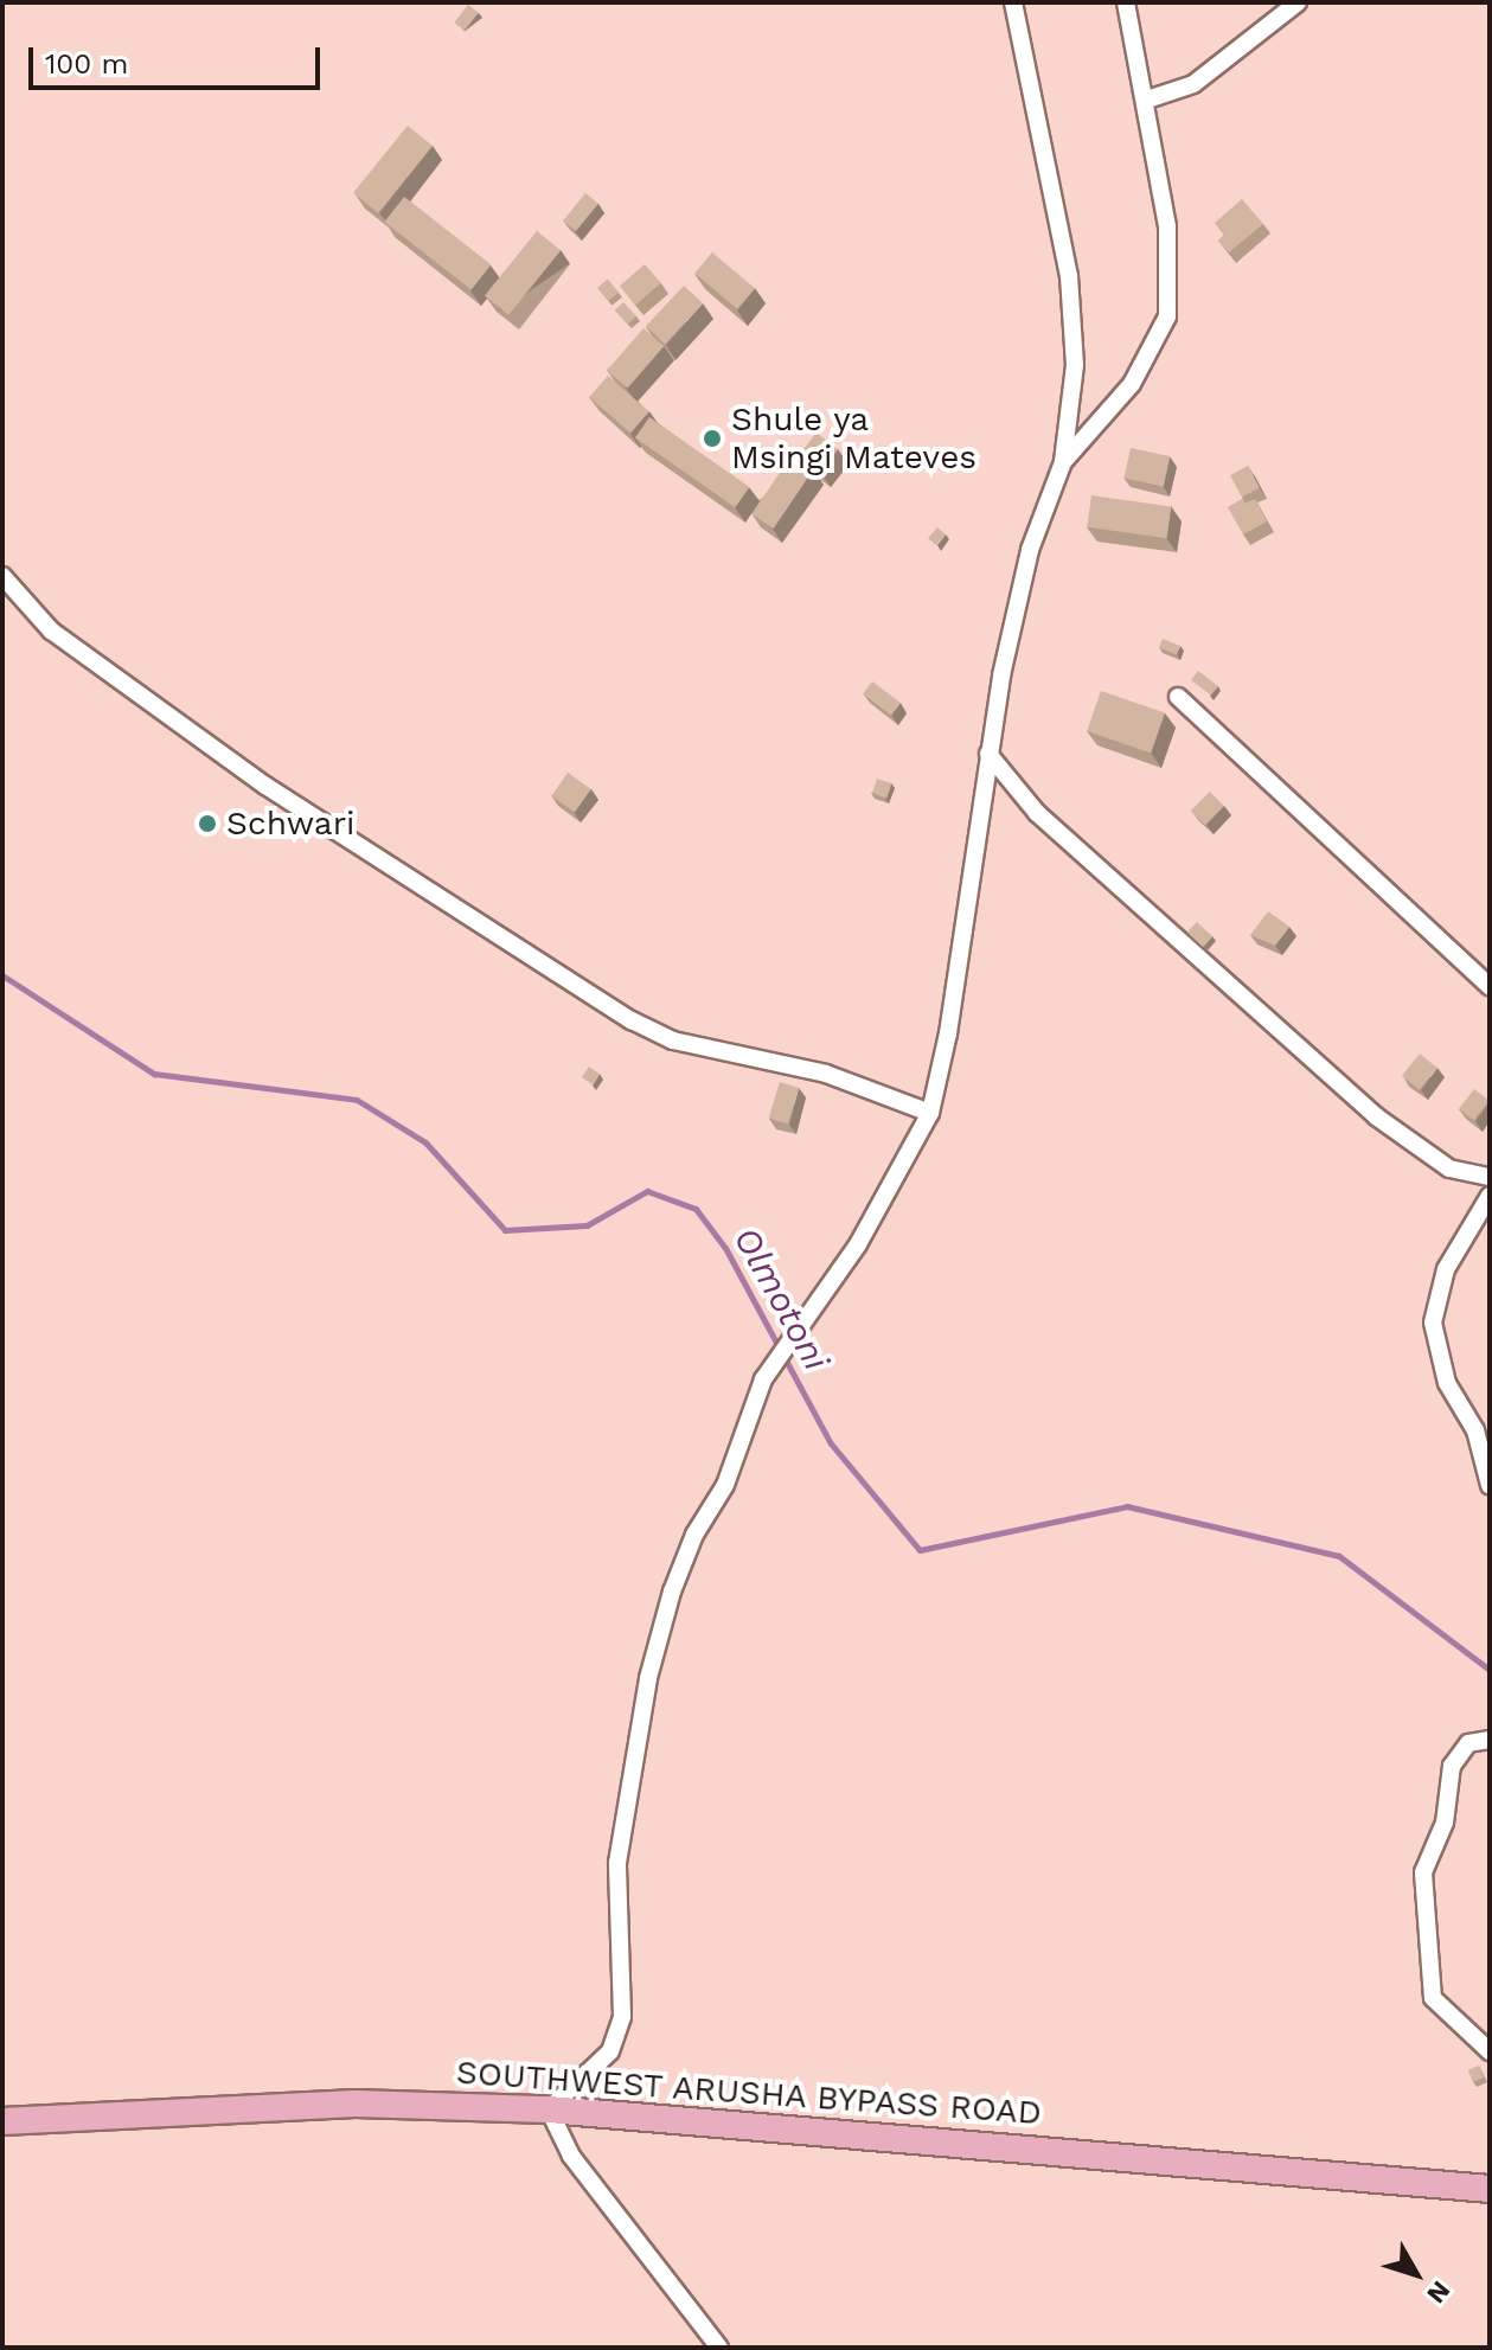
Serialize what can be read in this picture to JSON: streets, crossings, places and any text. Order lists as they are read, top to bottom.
{
  "streets": {
    "main road": ["SOUTHWEST ARUSHA BYPASS ROAD"]
  },
  "water": ["Olmotoni"],
  "places": ["Shule ya Msingi Mateves", "Schwari"],
  "scale_bar": "100 m",
  "north": "bottom right"
}
